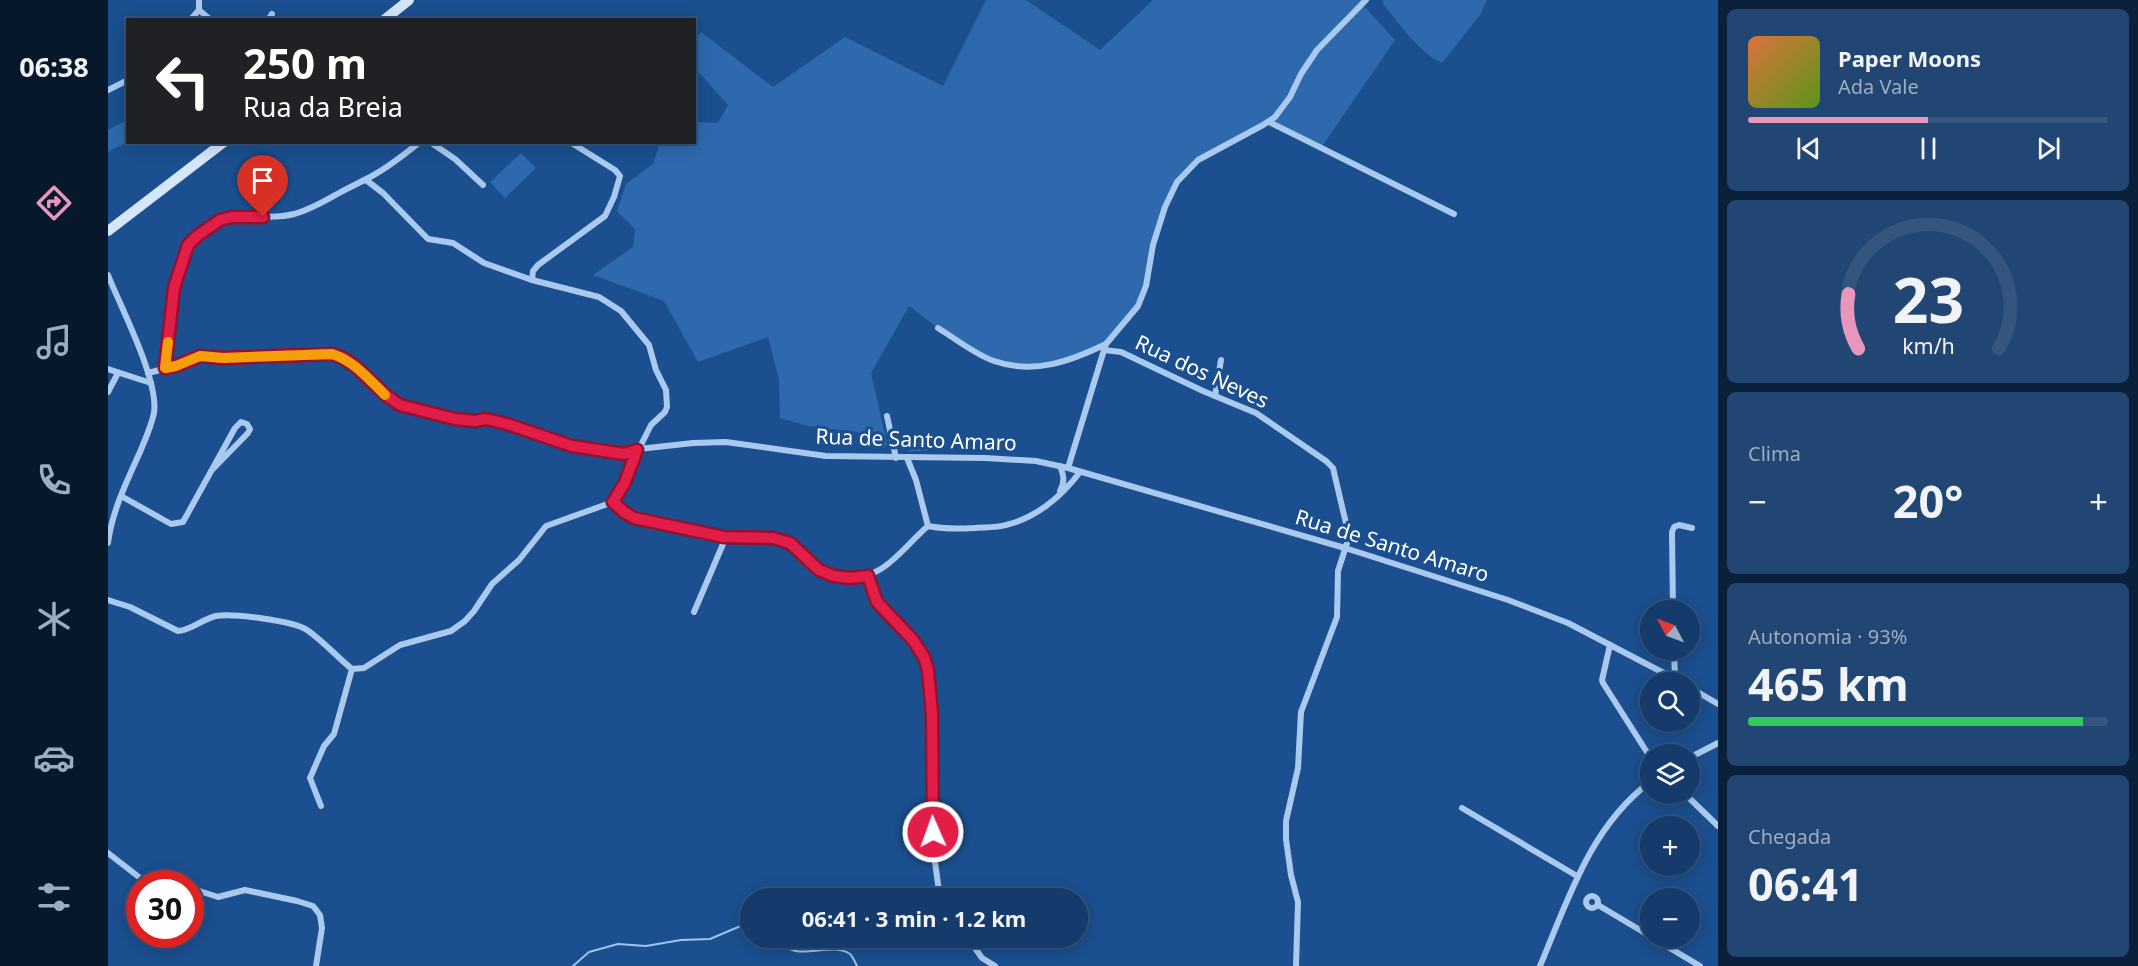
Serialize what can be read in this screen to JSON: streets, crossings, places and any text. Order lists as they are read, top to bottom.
{
  "streets": {
    "street": ["Rua dos Neves", "Rua de Santo Amaro"]
  },
  "crossings": [
    ["Rua dos Neves", "Rua de Santo Amaro"]
  ],
  "north": "top left",
  "page": {
    "tabs": "06:38",
    "turn": ["250 m", "Rua da Breia"],
    "song": ["Paper Moons", "Ada Vale"],
    "tile": [
      "Clima",
      ["Autonomia · 93%", "465 km"],
      ["Chegada", "06:41"]
    ],
    "heat": ["−", "20°", "+"],
    "map_buttons": ["+", "−"],
    "limit": "30",
    "trip": "06:41 · 3 min · 1.2 km",
    "gauge": ["23", "km/h"]
  }
}
